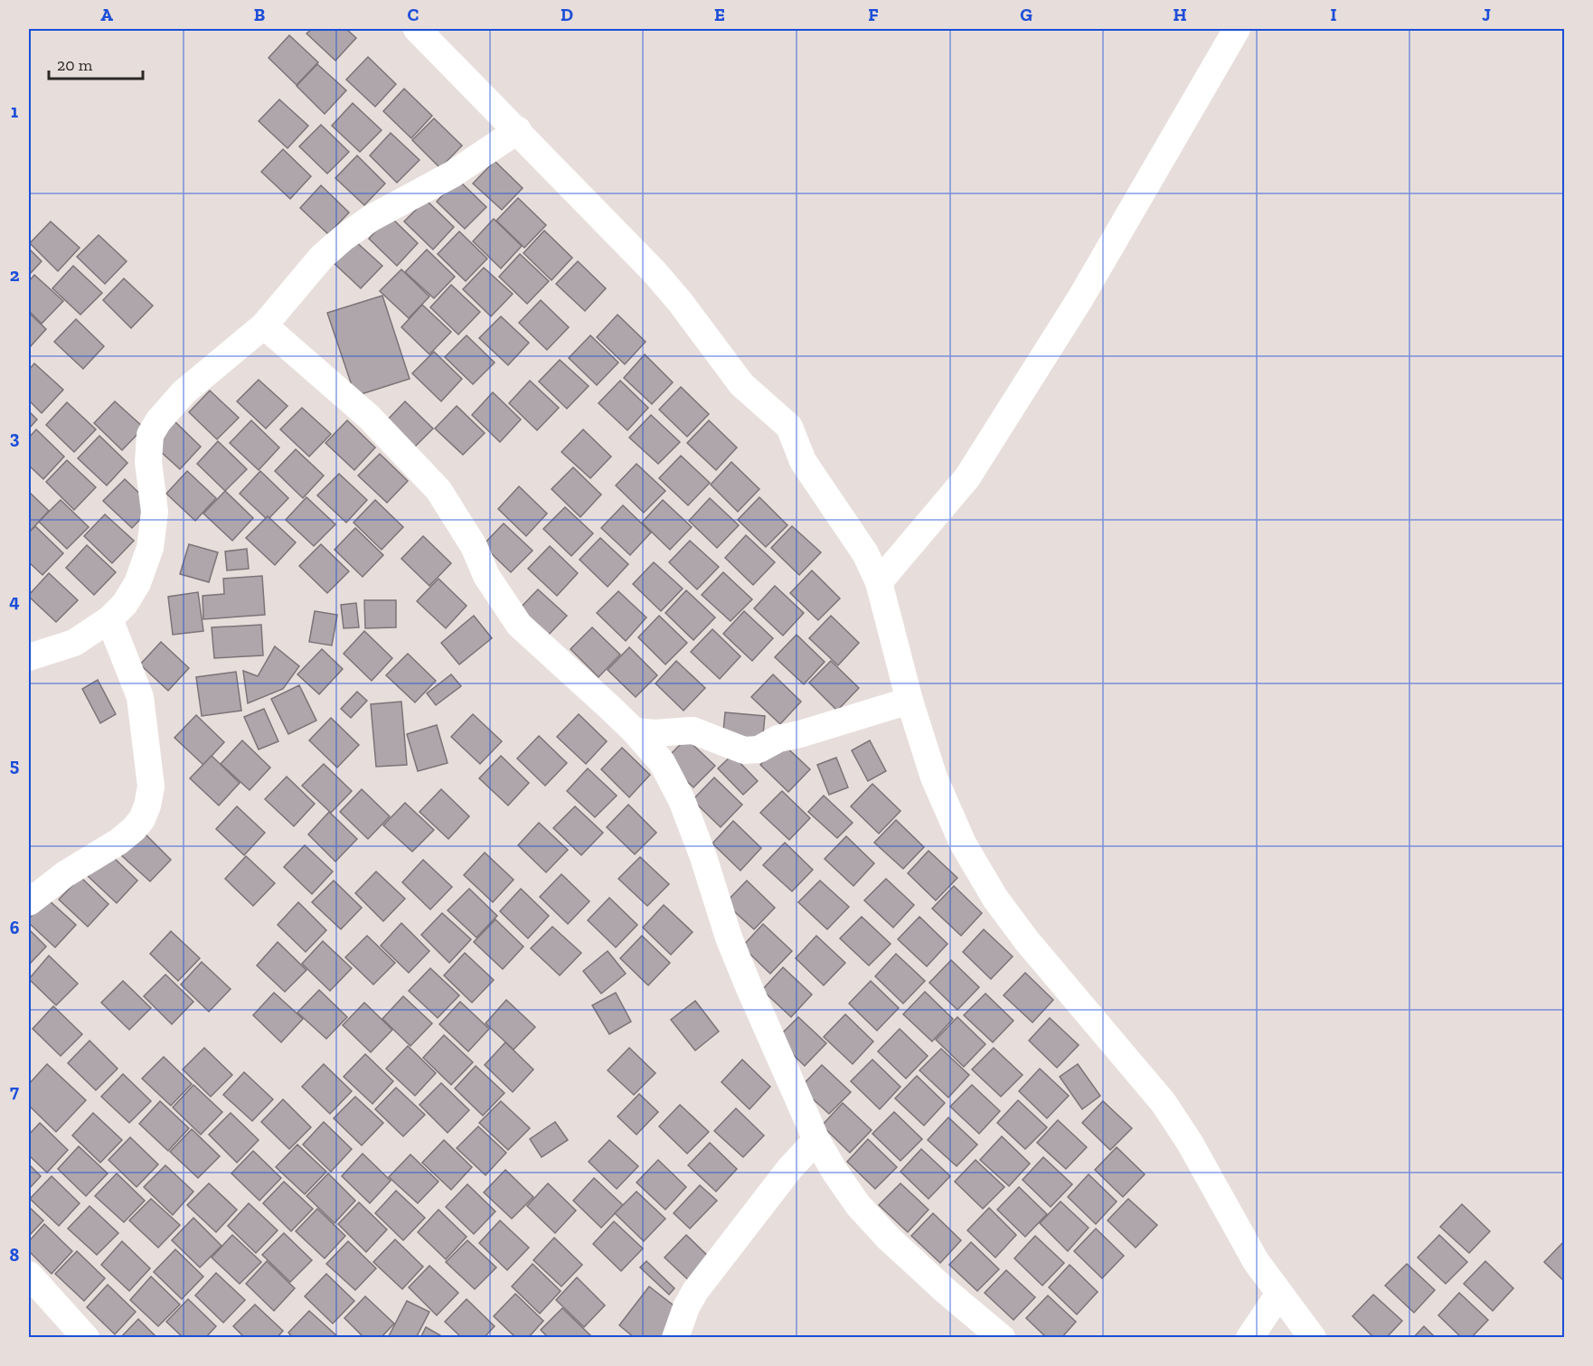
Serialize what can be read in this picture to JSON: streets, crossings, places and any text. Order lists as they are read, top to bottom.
{
  "scale_bar": "20 m",
  "grid": {
    "columns": [
      "A",
      "B",
      "C",
      "D",
      "E",
      "F",
      "G",
      "H",
      "I",
      "J"
    ],
    "rows": [
      "1",
      "2",
      "3",
      "4",
      "5",
      "6",
      "7",
      "8"
    ]
  }
}
